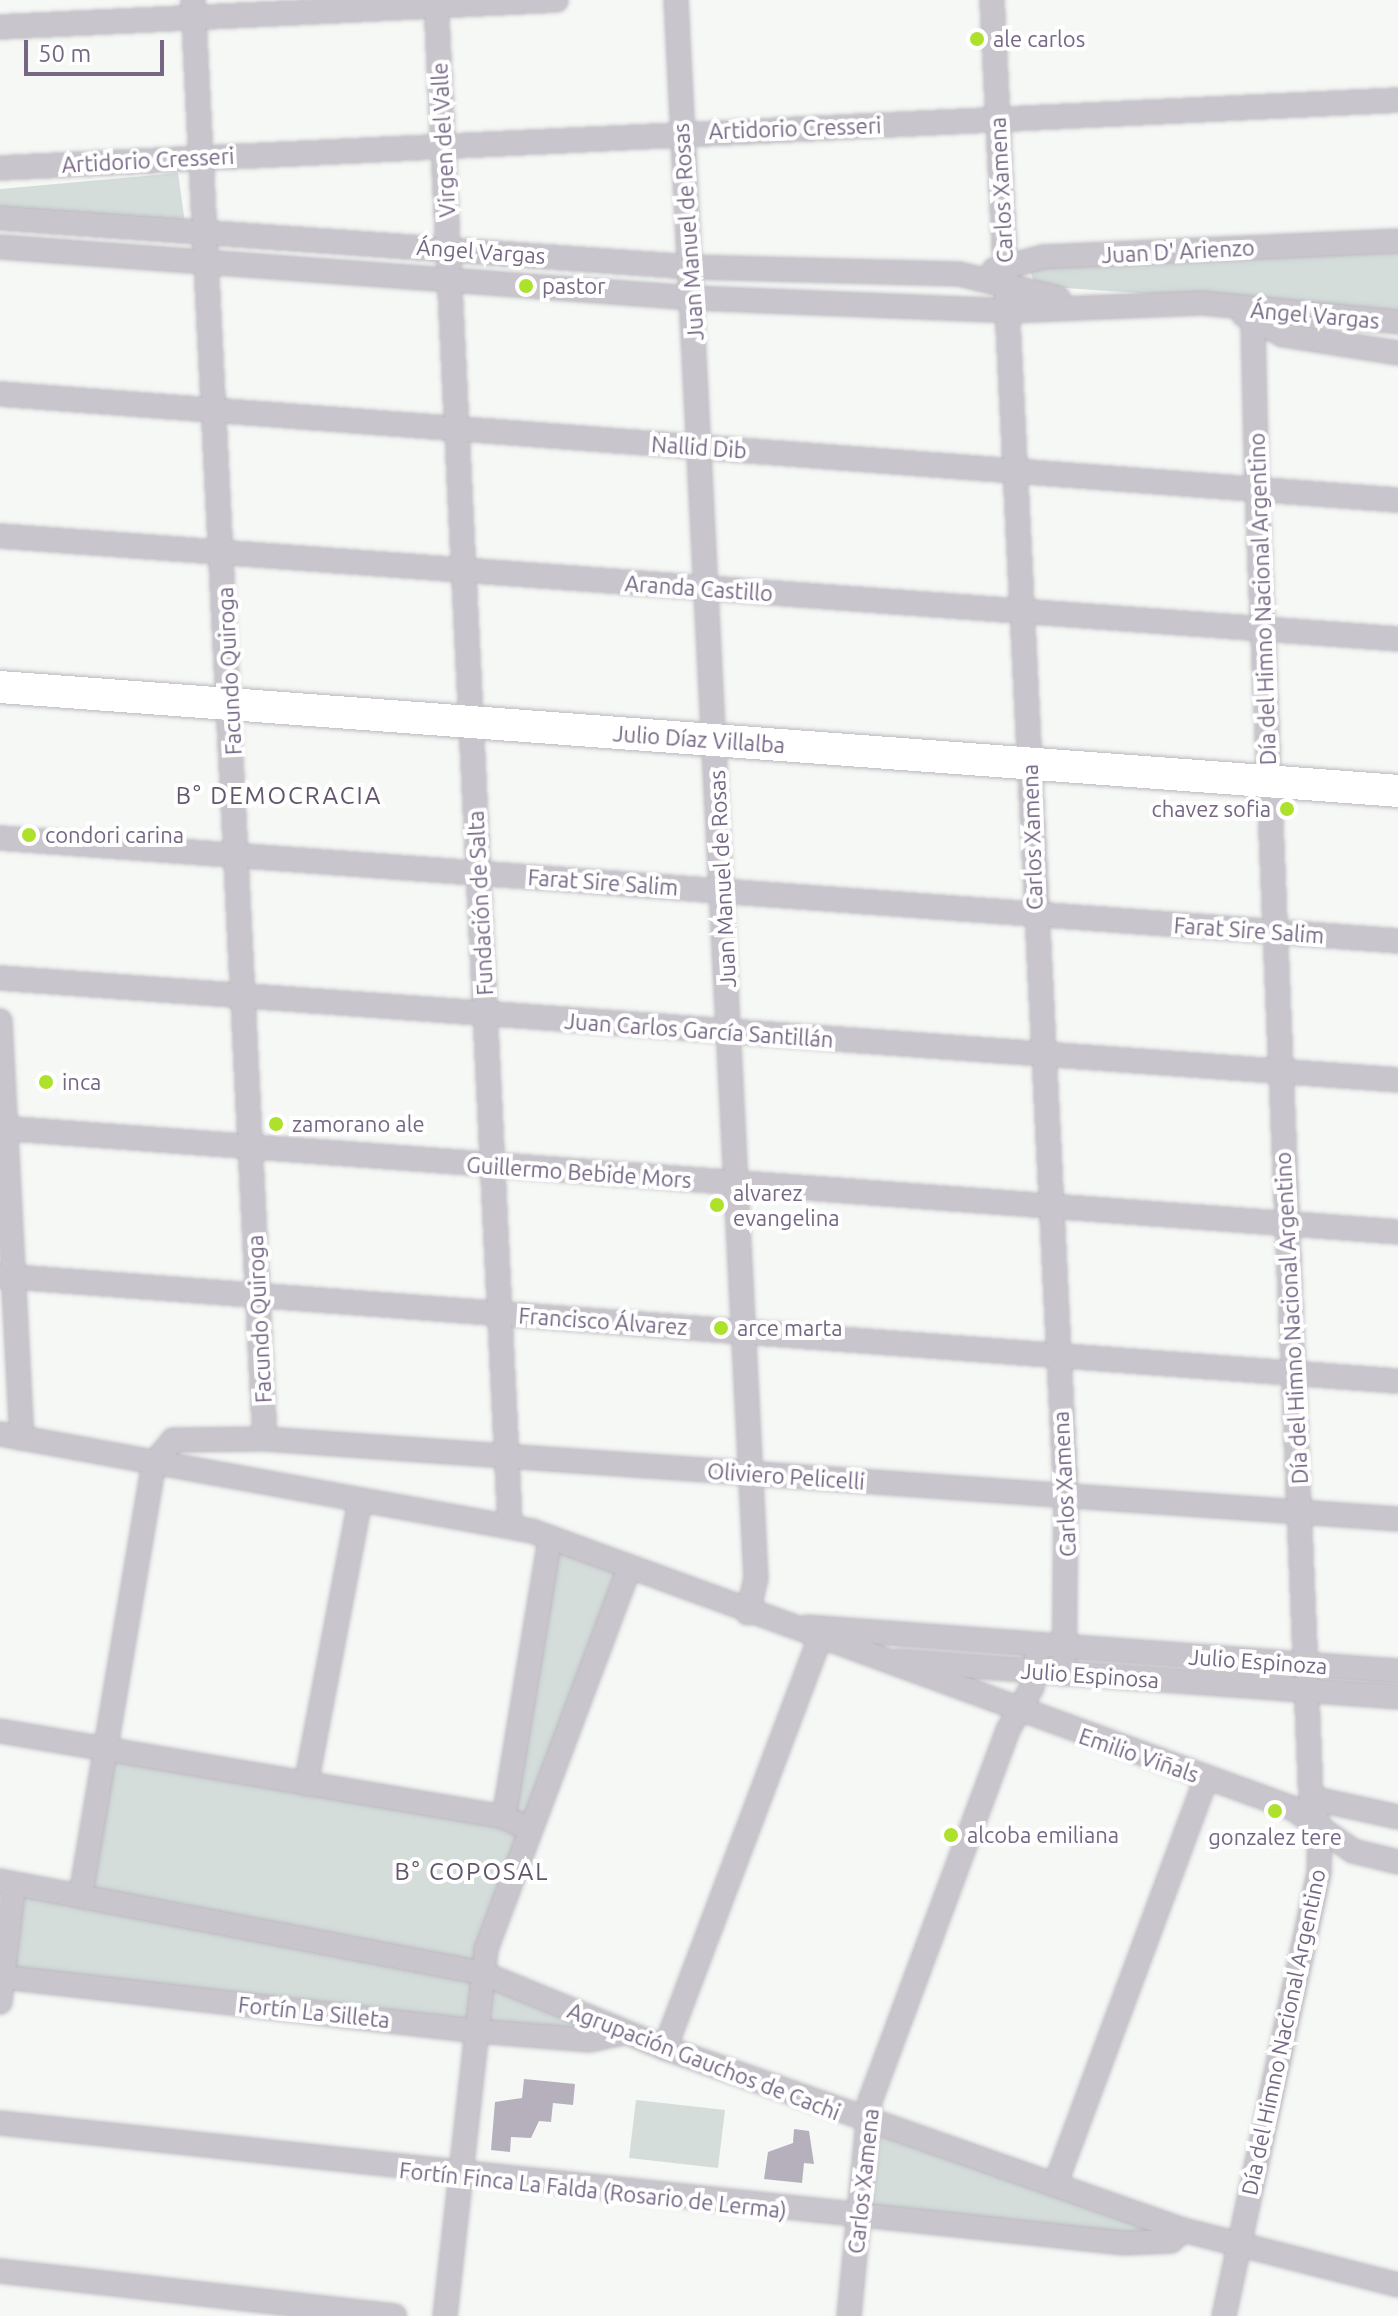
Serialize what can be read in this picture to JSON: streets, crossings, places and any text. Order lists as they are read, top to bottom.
{
  "streets": {
    "street": [
      "Artidorio Cresseri",
      "Virgen del Valle",
      "Carlos Xamena",
      "Juan Manuel de Rosas",
      "Ángel Vargas",
      "Juan D' Arienzo",
      "Nallid Dib",
      "Aranda Castillo",
      "Día del Himno Nacional Argentino",
      "Facundo Quiroga",
      "Julio Díaz Villalba",
      "Farat Sire Salim",
      "Fundación de Salta",
      "Juan Carlos García Santillán",
      "Guillermo Bebide Mors",
      "Francisco Álvarez",
      "Oliviero Pelicelli",
      "Julio Espinoza",
      "Julio Espinosa",
      "Emilio Viñals",
      "Fortín La Silleta",
      "Agrupación Gauchos de Cachi",
      "Fortín Finca La Falda (Rosario de Lerma)"
    ]
  },
  "crossings": [
    ["Artidorio Cresseri", "Virgen del Valle"],
    ["Artidorio Cresseri", "Carlos Xamena"],
    ["Artidorio Cresseri", "Juan Manuel de Rosas"],
    ["Artidorio Cresseri", "Facundo Quiroga"],
    ["Virgen del Valle", "Ángel Vargas"],
    ["Virgen del Valle", "Fundación de Salta"],
    ["Carlos Xamena", "Ángel Vargas"],
    ["Carlos Xamena", "Juan D' Arienzo"],
    ["Carlos Xamena", "Nallid Dib"],
    ["Carlos Xamena", "Aranda Castillo"],
    ["Carlos Xamena", "Julio Díaz Villalba"],
    ["Carlos Xamena", "Farat Sire Salim"],
    ["Carlos Xamena", "Juan Carlos García Santillán"],
    ["Carlos Xamena", "Guillermo Bebide Mors"],
    ["Carlos Xamena", "Francisco Álvarez"],
    ["Carlos Xamena", "Oliviero Pelicelli"],
    ["Carlos Xamena", "Julio Espinoza"],
    ["Carlos Xamena", "Julio Espinosa"],
    ["Carlos Xamena", "Emilio Viñals"],
    ["Carlos Xamena", "Agrupación Gauchos de Cachi"],
    ["Carlos Xamena", "Fortín Finca La Falda (Rosario de Lerma)"],
    ["Juan Manuel de Rosas", "Ángel Vargas"],
    ["Juan Manuel de Rosas", "Nallid Dib"],
    ["Juan Manuel de Rosas", "Aranda Castillo"],
    ["Juan Manuel de Rosas", "Julio Díaz Villalba"],
    ["Juan Manuel de Rosas", "Farat Sire Salim"],
    ["Juan Manuel de Rosas", "Juan Carlos García Santillán"],
    ["Juan Manuel de Rosas", "Guillermo Bebide Mors"],
    ["Juan Manuel de Rosas", "Francisco Álvarez"],
    ["Juan Manuel de Rosas", "Oliviero Pelicelli"],
    ["Ángel Vargas", "Juan D' Arienzo"],
    ["Ángel Vargas", "Día del Himno Nacional Argentino"],
    ["Ángel Vargas", "Facundo Quiroga"],
    ["Ángel Vargas", "Fundación de Salta"],
    ["Nallid Dib", "Día del Himno Nacional Argentino"],
    ["Nallid Dib", "Facundo Quiroga"],
    ["Nallid Dib", "Fundación de Salta"],
    ["Aranda Castillo", "Día del Himno Nacional Argentino"],
    ["Aranda Castillo", "Facundo Quiroga"],
    ["Aranda Castillo", "Fundación de Salta"],
    ["Día del Himno Nacional Argentino", "Julio Díaz Villalba"],
    ["Día del Himno Nacional Argentino", "Farat Sire Salim"],
    ["Día del Himno Nacional Argentino", "Juan Carlos García Santillán"],
    ["Día del Himno Nacional Argentino", "Guillermo Bebide Mors"],
    ["Día del Himno Nacional Argentino", "Francisco Álvarez"],
    ["Día del Himno Nacional Argentino", "Oliviero Pelicelli"],
    ["Día del Himno Nacional Argentino", "Julio Espinoza"],
    ["Día del Himno Nacional Argentino", "Julio Espinosa"],
    ["Día del Himno Nacional Argentino", "Emilio Viñals"],
    ["Día del Himno Nacional Argentino", "Agrupación Gauchos de Cachi"],
    ["Facundo Quiroga", "Julio Díaz Villalba"],
    ["Facundo Quiroga", "Farat Sire Salim"],
    ["Facundo Quiroga", "Juan Carlos García Santillán"],
    ["Facundo Quiroga", "Guillermo Bebide Mors"],
    ["Facundo Quiroga", "Francisco Álvarez"],
    ["Facundo Quiroga", "Oliviero Pelicelli"],
    ["Julio Díaz Villalba", "Fundación de Salta"],
    ["Farat Sire Salim", "Fundación de Salta"],
    ["Fundación de Salta", "Juan Carlos García Santillán"],
    ["Fundación de Salta", "Guillermo Bebide Mors"],
    ["Fundación de Salta", "Francisco Álvarez"],
    ["Fundación de Salta", "Oliviero Pelicelli"],
    ["Julio Espinoza", "Julio Espinosa"],
    ["Julio Espinosa", "Emilio Viñals"],
    ["Fortín La Silleta", "Agrupación Gauchos de Cachi"],
    ["Agrupación Gauchos de Cachi", "Fortín Finca La Falda (Rosario de Lerma)"]
  ],
  "districts": ["B° DEMOCRACIA", "B° COPOSAL"],
  "places": [
    "ale carlos",
    "pastor",
    "chavez sofia",
    "condori carina",
    "inca",
    "zamorano ale",
    "alvarez evangelina",
    "arce marta",
    "gonzalez tere",
    "alcoba emiliana"
  ],
  "scale_bar": "50 m"
}
